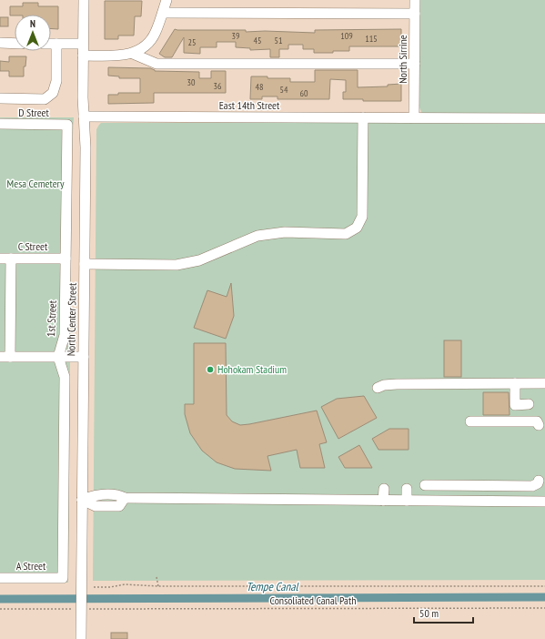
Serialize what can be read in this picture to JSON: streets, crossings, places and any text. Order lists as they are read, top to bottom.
{
  "streets": {
    "street": [
      "North Sirrine",
      "East 14th Street",
      "D Street",
      "C Street",
      "1st Street",
      "North Center Street",
      "A Street"
    ],
    "path": ["Consoliated Canal Path"]
  },
  "crossings": [
    ["North Sirrine", "East 14th Street"],
    ["East 14th Street", "North Center Street"],
    ["D Street", "1st Street"],
    ["C Street", "1st Street"],
    ["1st Street", "A Street"],
    ["North Center Street", "Consoliated Canal Path"]
  ],
  "water": ["Tempe Canal"],
  "parks": ["Mesa Cemetery"],
  "places": ["Hohokam Stadium"],
  "house_numbers": [
    "39",
    "109",
    "115",
    "45",
    "51",
    "25",
    "30",
    "36",
    "48",
    "54",
    "60"
  ],
  "scale_bar": "50 m",
  "north": "top"
}
